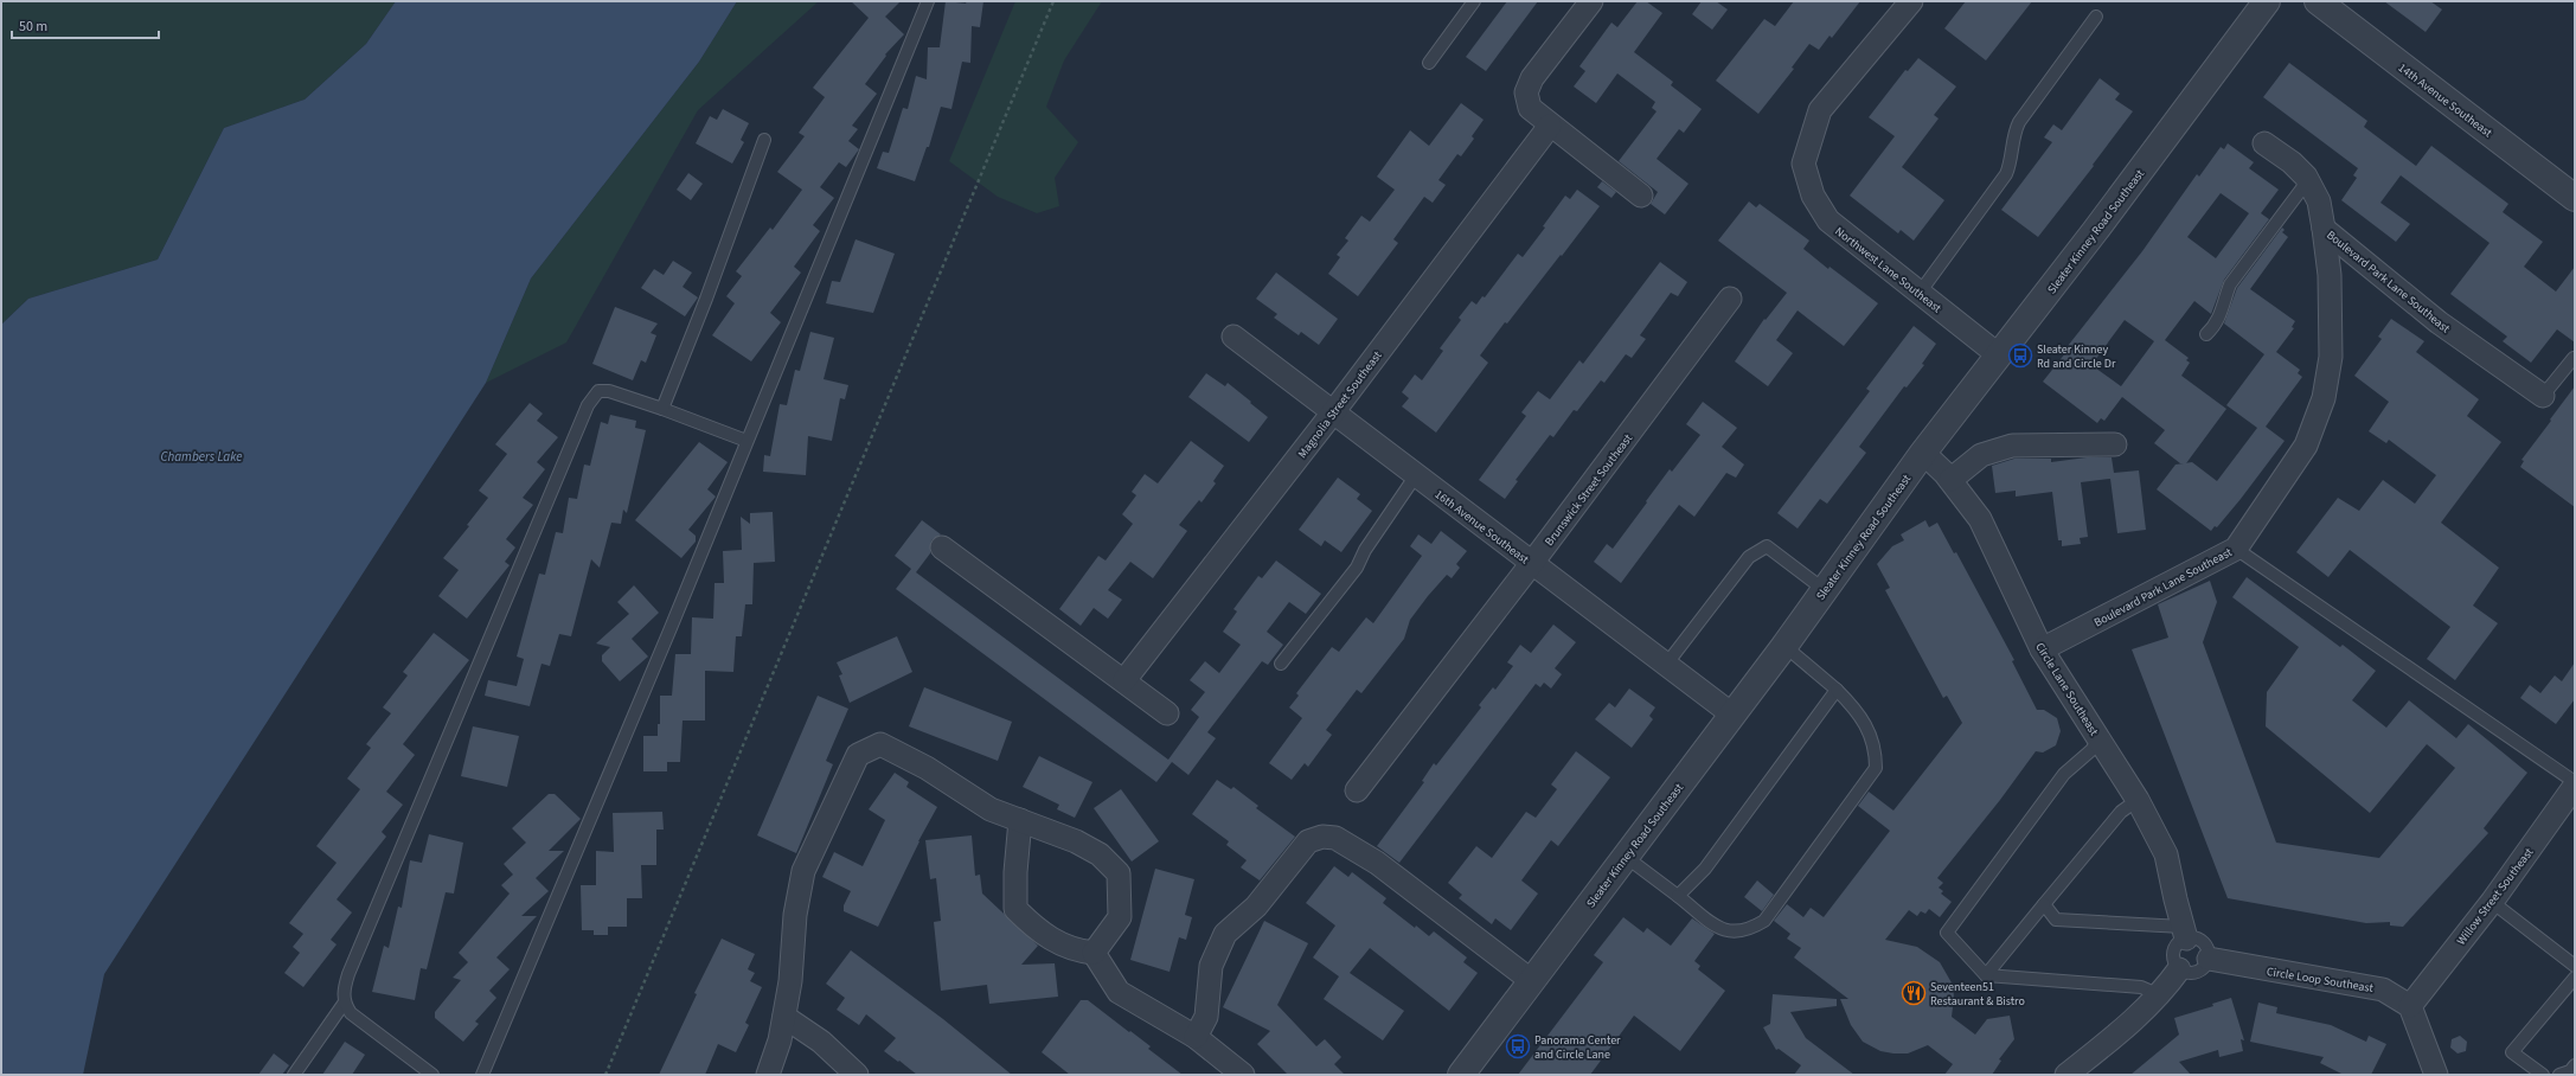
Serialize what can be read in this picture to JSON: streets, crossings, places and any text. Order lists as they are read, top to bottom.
{
  "streets": {
    "street": [
      "14th Avenue Southeast",
      "Sleater Kinney Road Southeast",
      "Northwest Lane Southeast",
      "Boulevard Park Lane Southeast",
      "Magnolia Street Southeast",
      "Brunswick Street Southeast",
      "16th Avenue Southeast",
      "Circle Lane Southeast",
      "Willow Street Southeast",
      "Circle Loop Southeast"
    ]
  },
  "crossings": [
    ["Sleater Kinney Road Southeast", "Northwest Lane Southeast"],
    ["Sleater Kinney Road Southeast", "16th Avenue Southeast"],
    ["Sleater Kinney Road Southeast", "Circle Lane Southeast"],
    ["Boulevard Park Lane Southeast", "Circle Lane Southeast"],
    ["Magnolia Street Southeast", "16th Avenue Southeast"],
    ["Brunswick Street Southeast", "16th Avenue Southeast"],
    ["Circle Lane Southeast", "Circle Loop Southeast"],
    ["Willow Street Southeast", "Circle Loop Southeast"]
  ],
  "water": ["Chambers Lake"],
  "places": {
    "bus stop": ["Sleater Kinney Rd and Circle Dr", "Panorama Center and Circle Lane"],
    "restaurant": ["Seventeen51 Restaurant & Bistro"]
  },
  "scale_bar": "50 m"
}
